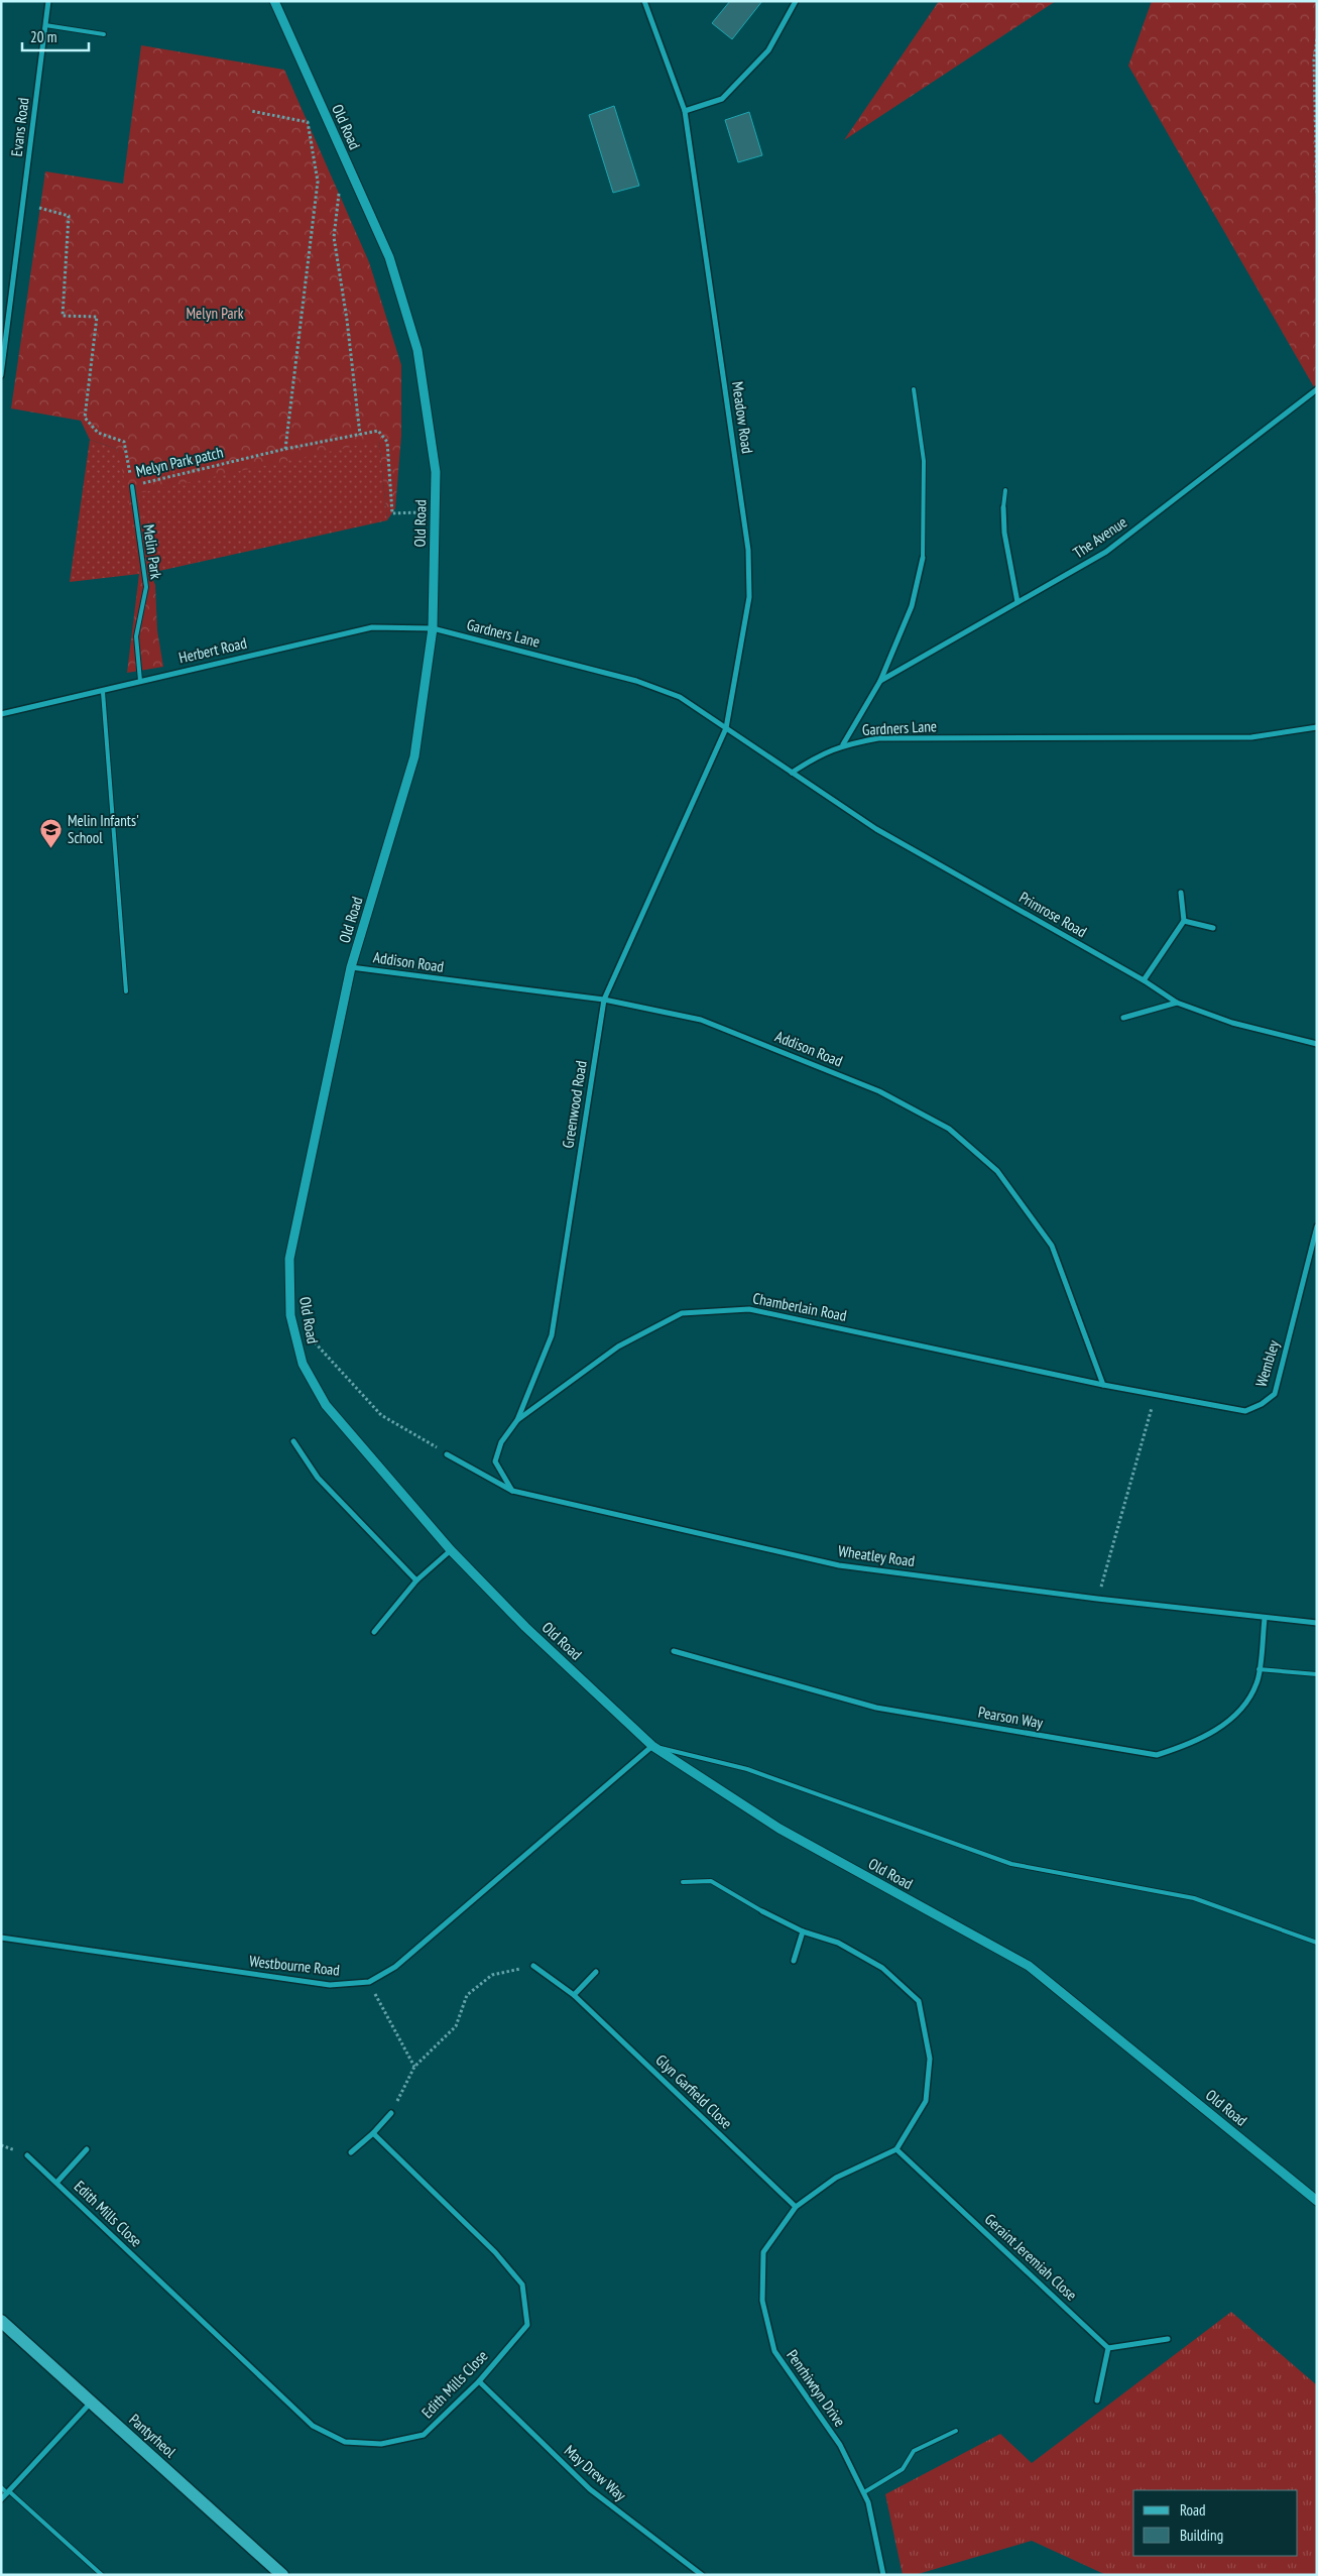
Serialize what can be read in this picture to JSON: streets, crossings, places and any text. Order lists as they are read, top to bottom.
{
  "streets": {
    "main road": ["Pantyrheol"],
    "street": [
      "Evans Road",
      "Old Road",
      "Meadow Road",
      "The Avenue",
      "Gardners Lane",
      "Herbert Road",
      "Primrose Road",
      "Addison Road",
      "Greenwood Road",
      "Chamberlain Road",
      "Wembley",
      "Wheatley Road",
      "Pearson Way",
      "Westbourne Road",
      "Glyn Garfield Close",
      "Edith Mills Close",
      "Geraint Jeremiah Close",
      "Penrhiwtyn Drive",
      "May Drew Way"
    ],
    "lane": ["Melin Park"],
    "path": ["Melyn Park patch"]
  },
  "crossings": [
    ["Old Road", "Melyn Park patch"],
    ["Old Road", "Gardners Lane"],
    ["Old Road", "Herbert Road"],
    ["Old Road", "Addison Road"],
    ["Old Road", "Westbourne Road"],
    ["Meadow Road", "Gardners Lane"],
    ["Meadow Road", "Greenwood Road"],
    ["Melyn Park patch", "Melin Park"],
    ["Melin Park", "Herbert Road"],
    ["Gardners Lane", "Herbert Road"],
    ["Gardners Lane", "Primrose Road"],
    ["Gardners Lane", "Greenwood Road"],
    ["Addison Road", "Greenwood Road"],
    ["Addison Road", "Chamberlain Road"],
    ["Addison Road", "Wembley"],
    ["Greenwood Road", "Chamberlain Road"],
    ["Greenwood Road", "Wheatley Road"],
    ["Chamberlain Road", "Wembley"],
    ["Wheatley Road", "Pearson Way"],
    ["Glyn Garfield Close", "Penrhiwtyn Drive"],
    ["Edith Mills Close", "May Drew Way"],
    ["Geraint Jeremiah Close", "Penrhiwtyn Drive"]
  ],
  "parks": ["Melyn Park"],
  "places": {
    "school or university": ["Melin Infants' School"]
  },
  "legend": ["Road", "Building"],
  "scale_bar": "20 m"
}
